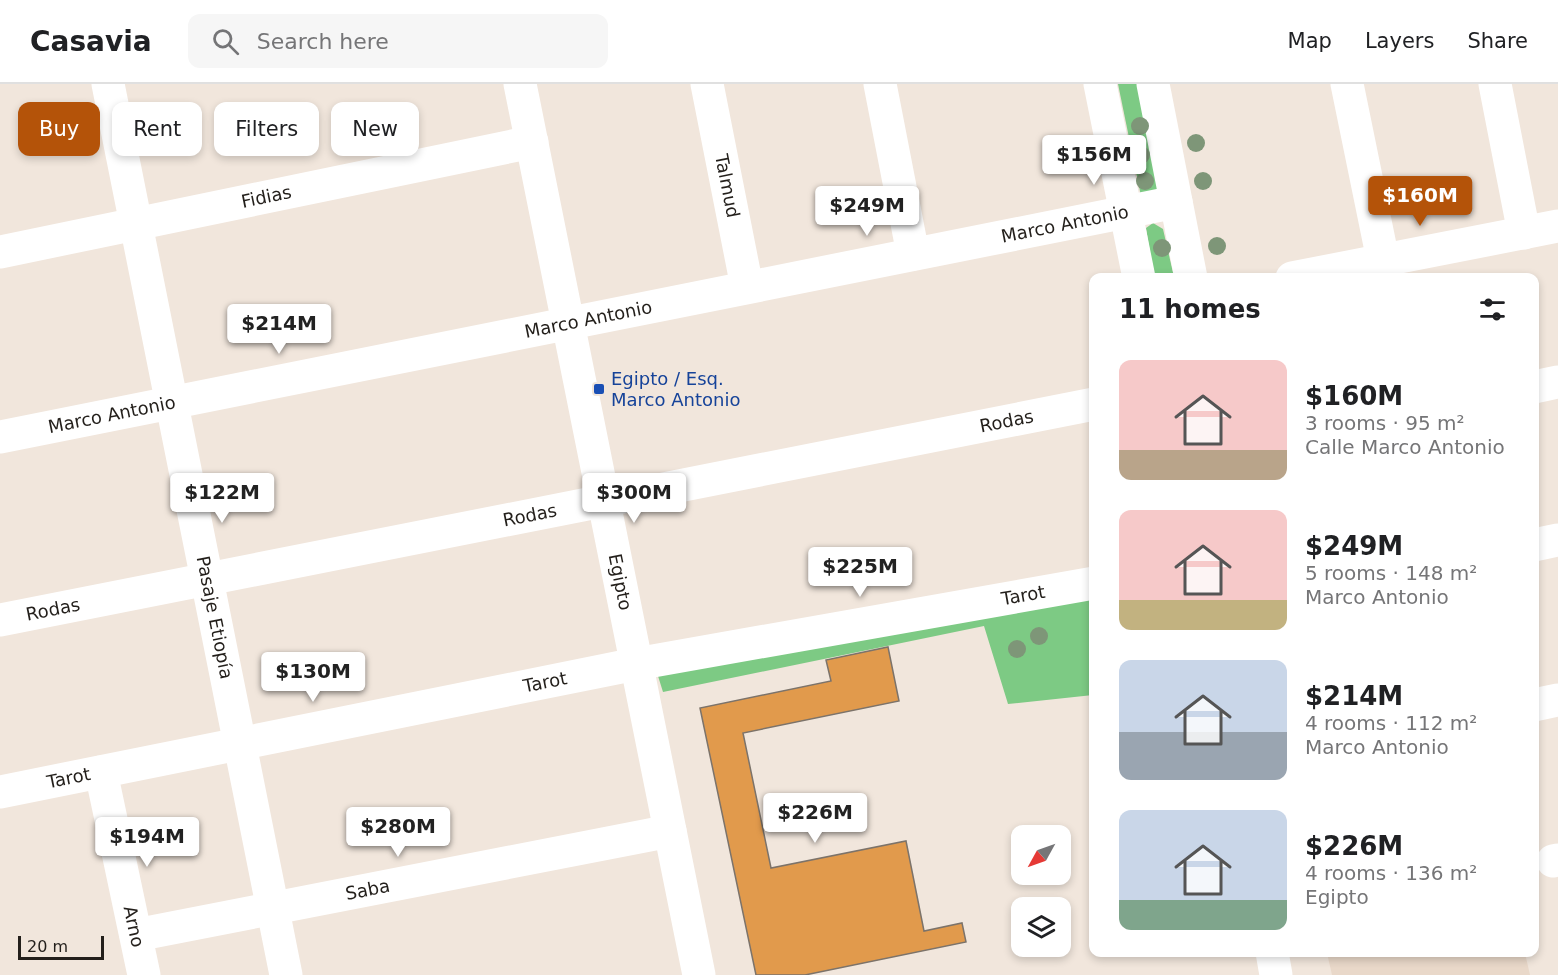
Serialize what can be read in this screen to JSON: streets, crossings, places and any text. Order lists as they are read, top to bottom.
{
  "streets": {
    "street": [
      "Talmud",
      "Fidias",
      "Marco Antonio",
      "Rodas",
      "Egipto",
      "Tarot",
      "Pasaje Etiopía",
      "Saba",
      "Arno"
    ]
  },
  "crossings": [
    ["Talmud", "Marco Antonio"],
    ["Fidias", "Egipto"],
    ["Fidias", "Pasaje Etiopía"],
    ["Marco Antonio", "Egipto"],
    ["Marco Antonio", "Pasaje Etiopía"],
    ["Rodas", "Egipto"],
    ["Rodas", "Pasaje Etiopía"],
    ["Egipto", "Tarot"],
    ["Egipto", "Saba"],
    ["Tarot", "Pasaje Etiopía"],
    ["Tarot", "Arno"],
    ["Pasaje Etiopía", "Saba"],
    ["Saba", "Arno"]
  ],
  "places": {
    "transit": ["Egipto / Esq. Marco Antonio"]
  },
  "scale_bar": "20 m",
  "north": "bottom left",
  "page": {
    "header": "Casavia",
    "search": "Search here",
    "nav": ["Map", "Layers", "Share"],
    "chip": [
      "Buy",
      "Rent",
      "Filters",
      "New"
    ],
    "price": [
      "$156M",
      "$160M",
      "$249M",
      "$214M",
      "$122M",
      "$300M",
      "$225M",
      "$130M",
      "$226M",
      "$280M",
      "$194M"
    ],
    "heading": "11 homes",
    "list": [
      {
        "name": "$160M",
        "note": "3 rooms · 95 m² · Calle Marco Antonio"
      },
      {
        "name": "$249M",
        "note": "5 rooms · 148 m² · Marco Antonio"
      },
      {
        "name": "$214M",
        "note": "4 rooms · 112 m² · Marco Antonio"
      },
      {
        "name": "$226M",
        "note": "4 rooms · 136 m² · Egipto"
      }
    ],
    "scale": "20 m"
  }
}
